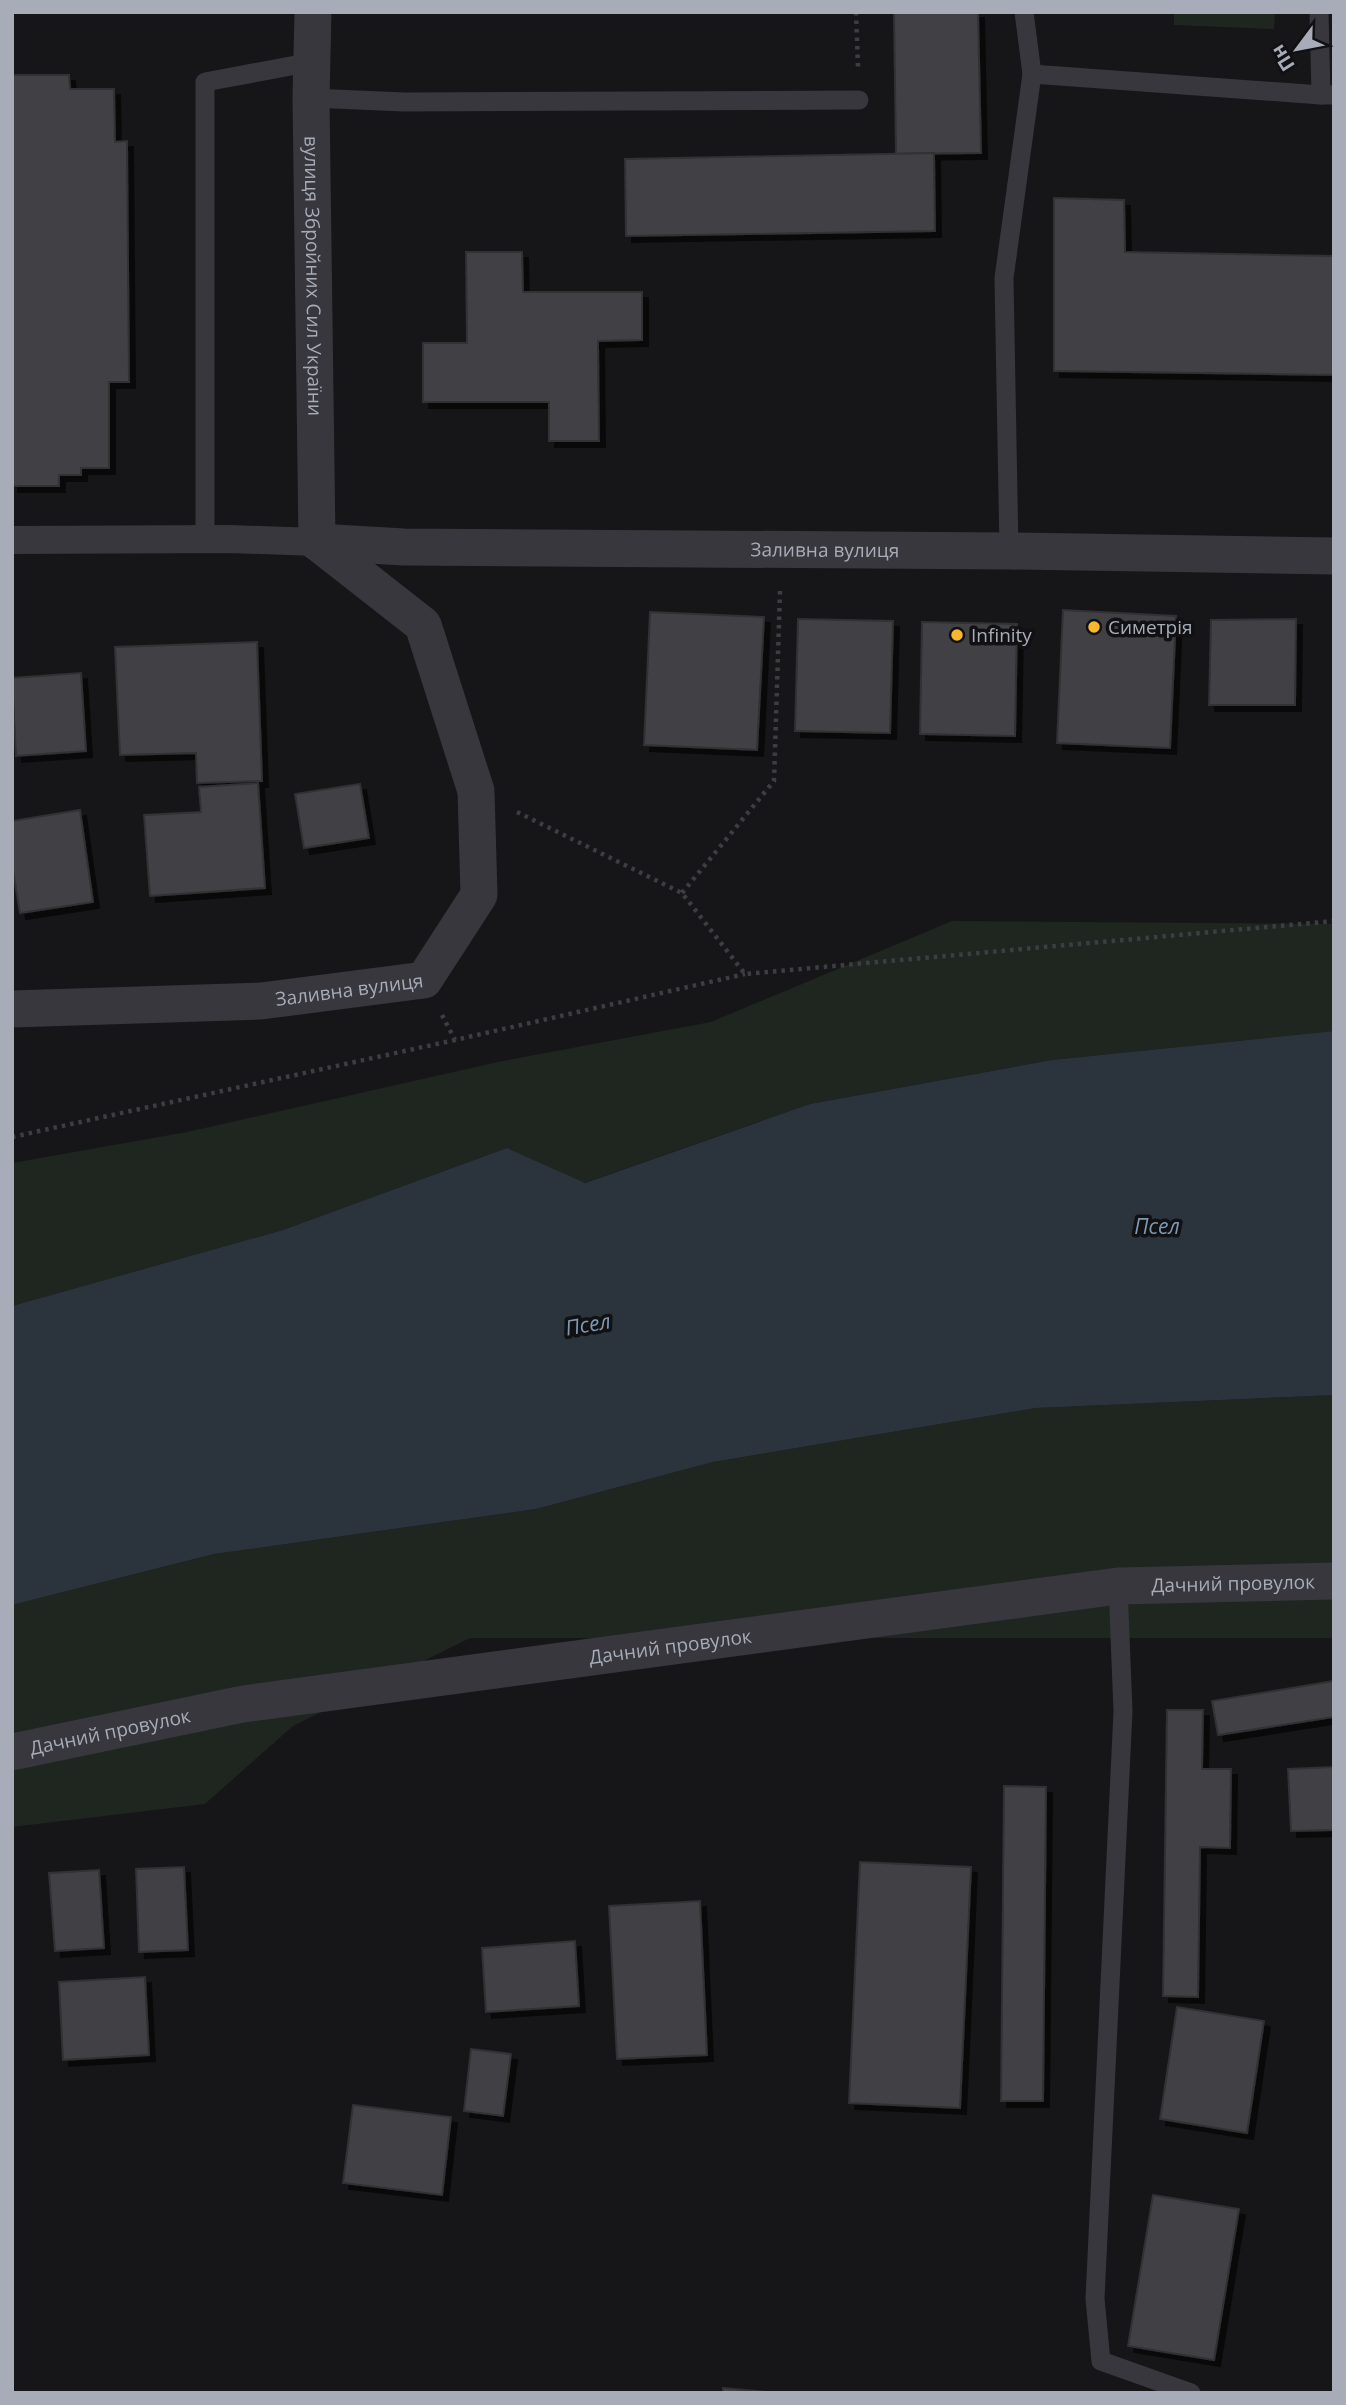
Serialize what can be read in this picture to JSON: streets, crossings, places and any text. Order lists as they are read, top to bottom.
{
  "streets": {
    "street": ["вулиця Збройних Сил України", "Заливна вулиця", "Дачний провулок"]
  },
  "crossings": [
    ["вулиця Збройних Сил України", "Заливна вулиця"]
  ],
  "water": ["Псел"],
  "places": ["Симетрія", "Infinity"],
  "north": "bottom left"
}
